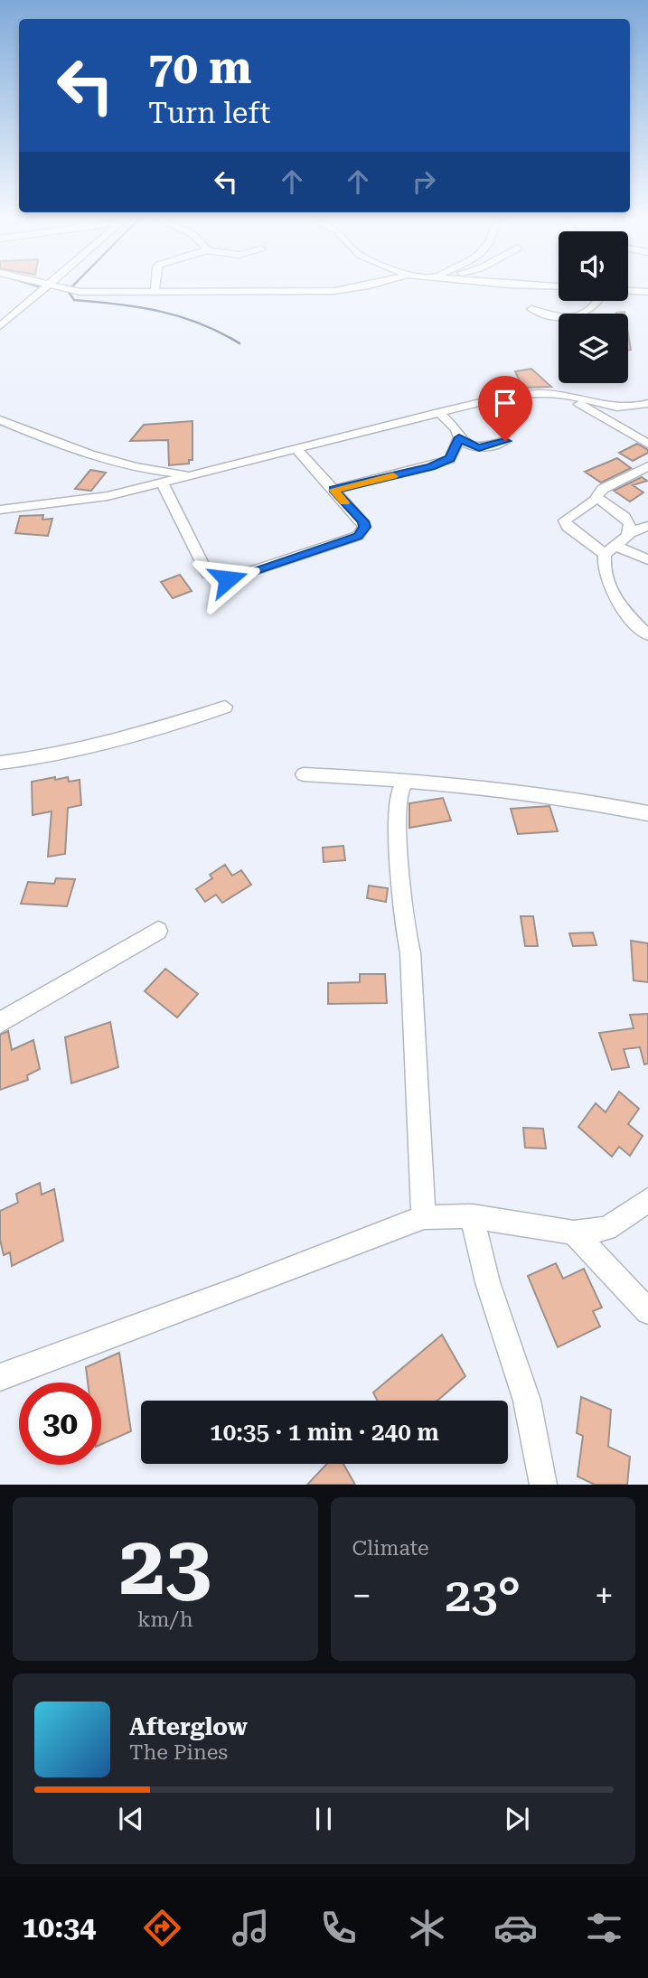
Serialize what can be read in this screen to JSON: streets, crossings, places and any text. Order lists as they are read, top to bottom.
{
  "page": {
    "turn": ["70 m", "Turn left"],
    "limit": "30",
    "trip": "10:35 · 1 min · 240 m",
    "tile": [
      ["23", "km/h"],
      "Climate"
    ],
    "heat": ["−", "23°", "+"],
    "song": ["Afterglow", "The Pines"],
    "tabs": "10:34"
  }
}
